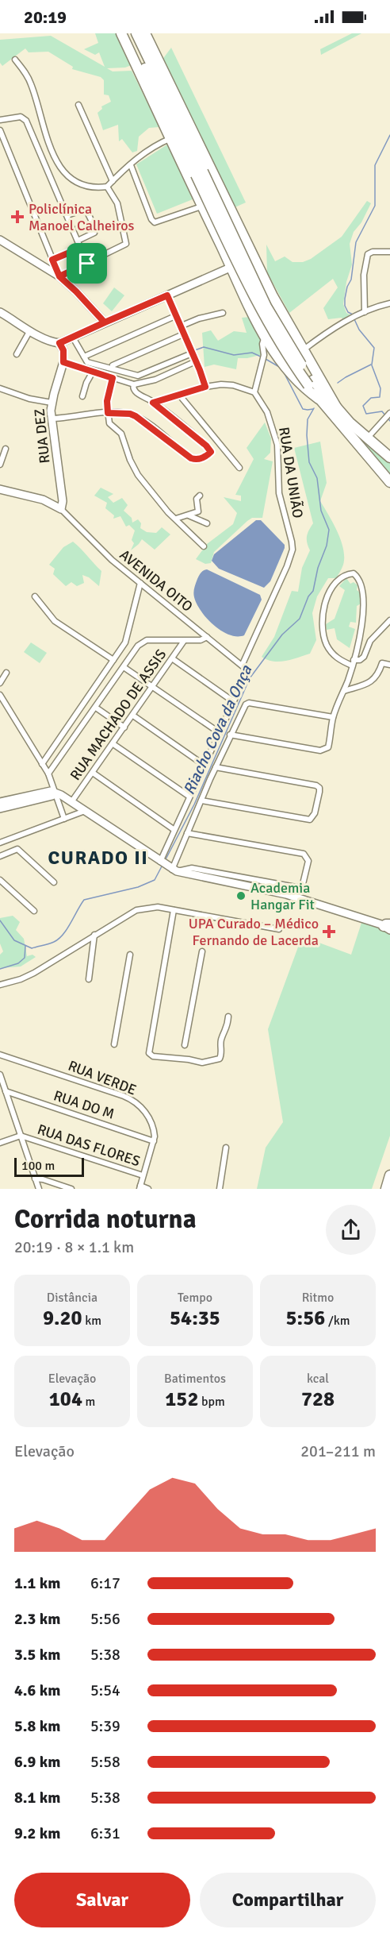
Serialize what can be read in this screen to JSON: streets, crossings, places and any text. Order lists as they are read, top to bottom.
{
  "streets": {
    "street": [
      "RUA DEZ",
      "RUA DA UNIÃO",
      "AVENIDA OITO",
      "RUA MACHADO DE ASSIS",
      "RUA VERDE",
      "RUA DO M",
      "RUA DAS FLORES"
    ]
  },
  "crossings": [
    ["RUA DEZ", "AVENIDA OITO"],
    ["RUA DA UNIÃO", "AVENIDA OITO"],
    ["RUA VERDE", "RUA DO M"],
    ["RUA VERDE", "RUA DAS FLORES"]
  ],
  "districts": ["CURADO II"],
  "water": ["Riacho Cova da Onça"],
  "places": {
    "health": ["Policlínica Manoel Calheiros", "UPA Curado – Médico Fernando de Lacerda"],
    "other": ["Academia Hangar Fit"]
  },
  "scale_bar": "100 m",
  "page": {
    "status": "20:19",
    "scale": "100 m",
    "heading": ["Corrida noturna", "20:19 · 8 × 1.1 km"],
    "stats": [
      ["Distância", "9.20 km"],
      ["Tempo", "54:35"],
      ["Ritmo", "5:56 /km"],
      ["Elevação", "104 m"],
      ["Batimentos", "152 bpm"],
      ["kcal", "728"]
    ],
    "chart": ["Elevação", "201–211 m"],
    "list": [
      {
        "name": "1.1 km",
        "note": "6:17"
      },
      {
        "name": "2.3 km",
        "note": "5:56"
      },
      {
        "name": "3.5 km",
        "note": "5:38"
      },
      {
        "name": "4.6 km",
        "note": "5:54"
      },
      {
        "name": "5.8 km",
        "note": "5:39"
      },
      {
        "name": "6.9 km",
        "note": "5:58"
      },
      {
        "name": "8.1 km",
        "note": "5:38"
      },
      {
        "name": "9.2 km",
        "note": "6:31"
      }
    ],
    "buttons": ["Salvar", "Compartilhar"]
  }
}
